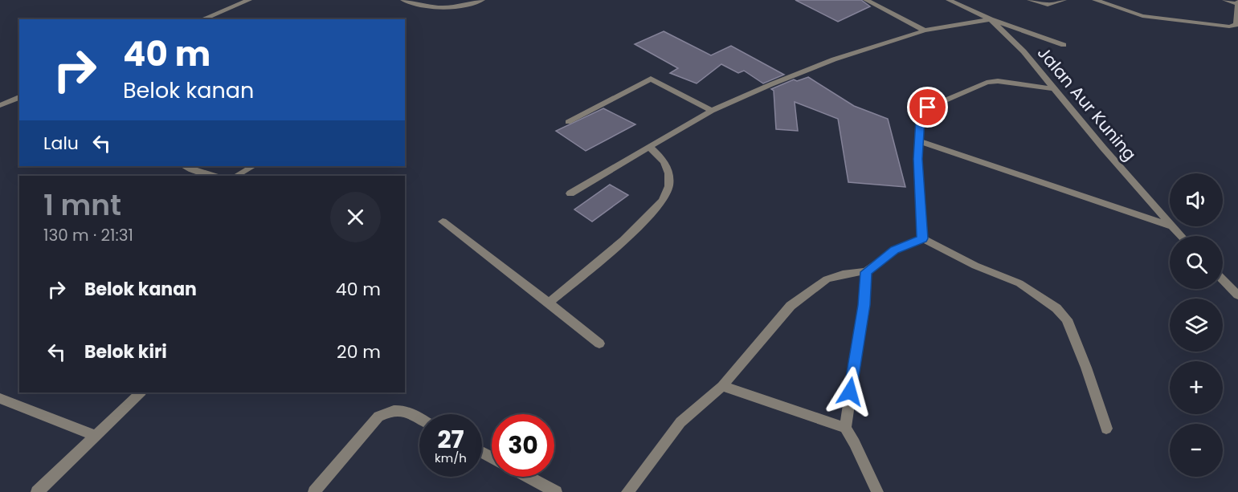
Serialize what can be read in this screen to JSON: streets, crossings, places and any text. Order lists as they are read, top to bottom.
{
  "streets": {
    "street": ["Jalan Aur Kuning"]
  },
  "page": {
    "turn": ["40 m", "Belok kanan"],
    "then": "Lalu",
    "map_buttons": ["+", "−"],
    "heading": ["1 mnt", "130 m · 21:31"],
    "list": [
      {
        "name": "Belok kanan",
        "value": "40 m"
      },
      {
        "name": "Belok kiri",
        "value": "20 m"
      }
    ],
    "speed": "27 km/h",
    "limit": "30"
  }
}
